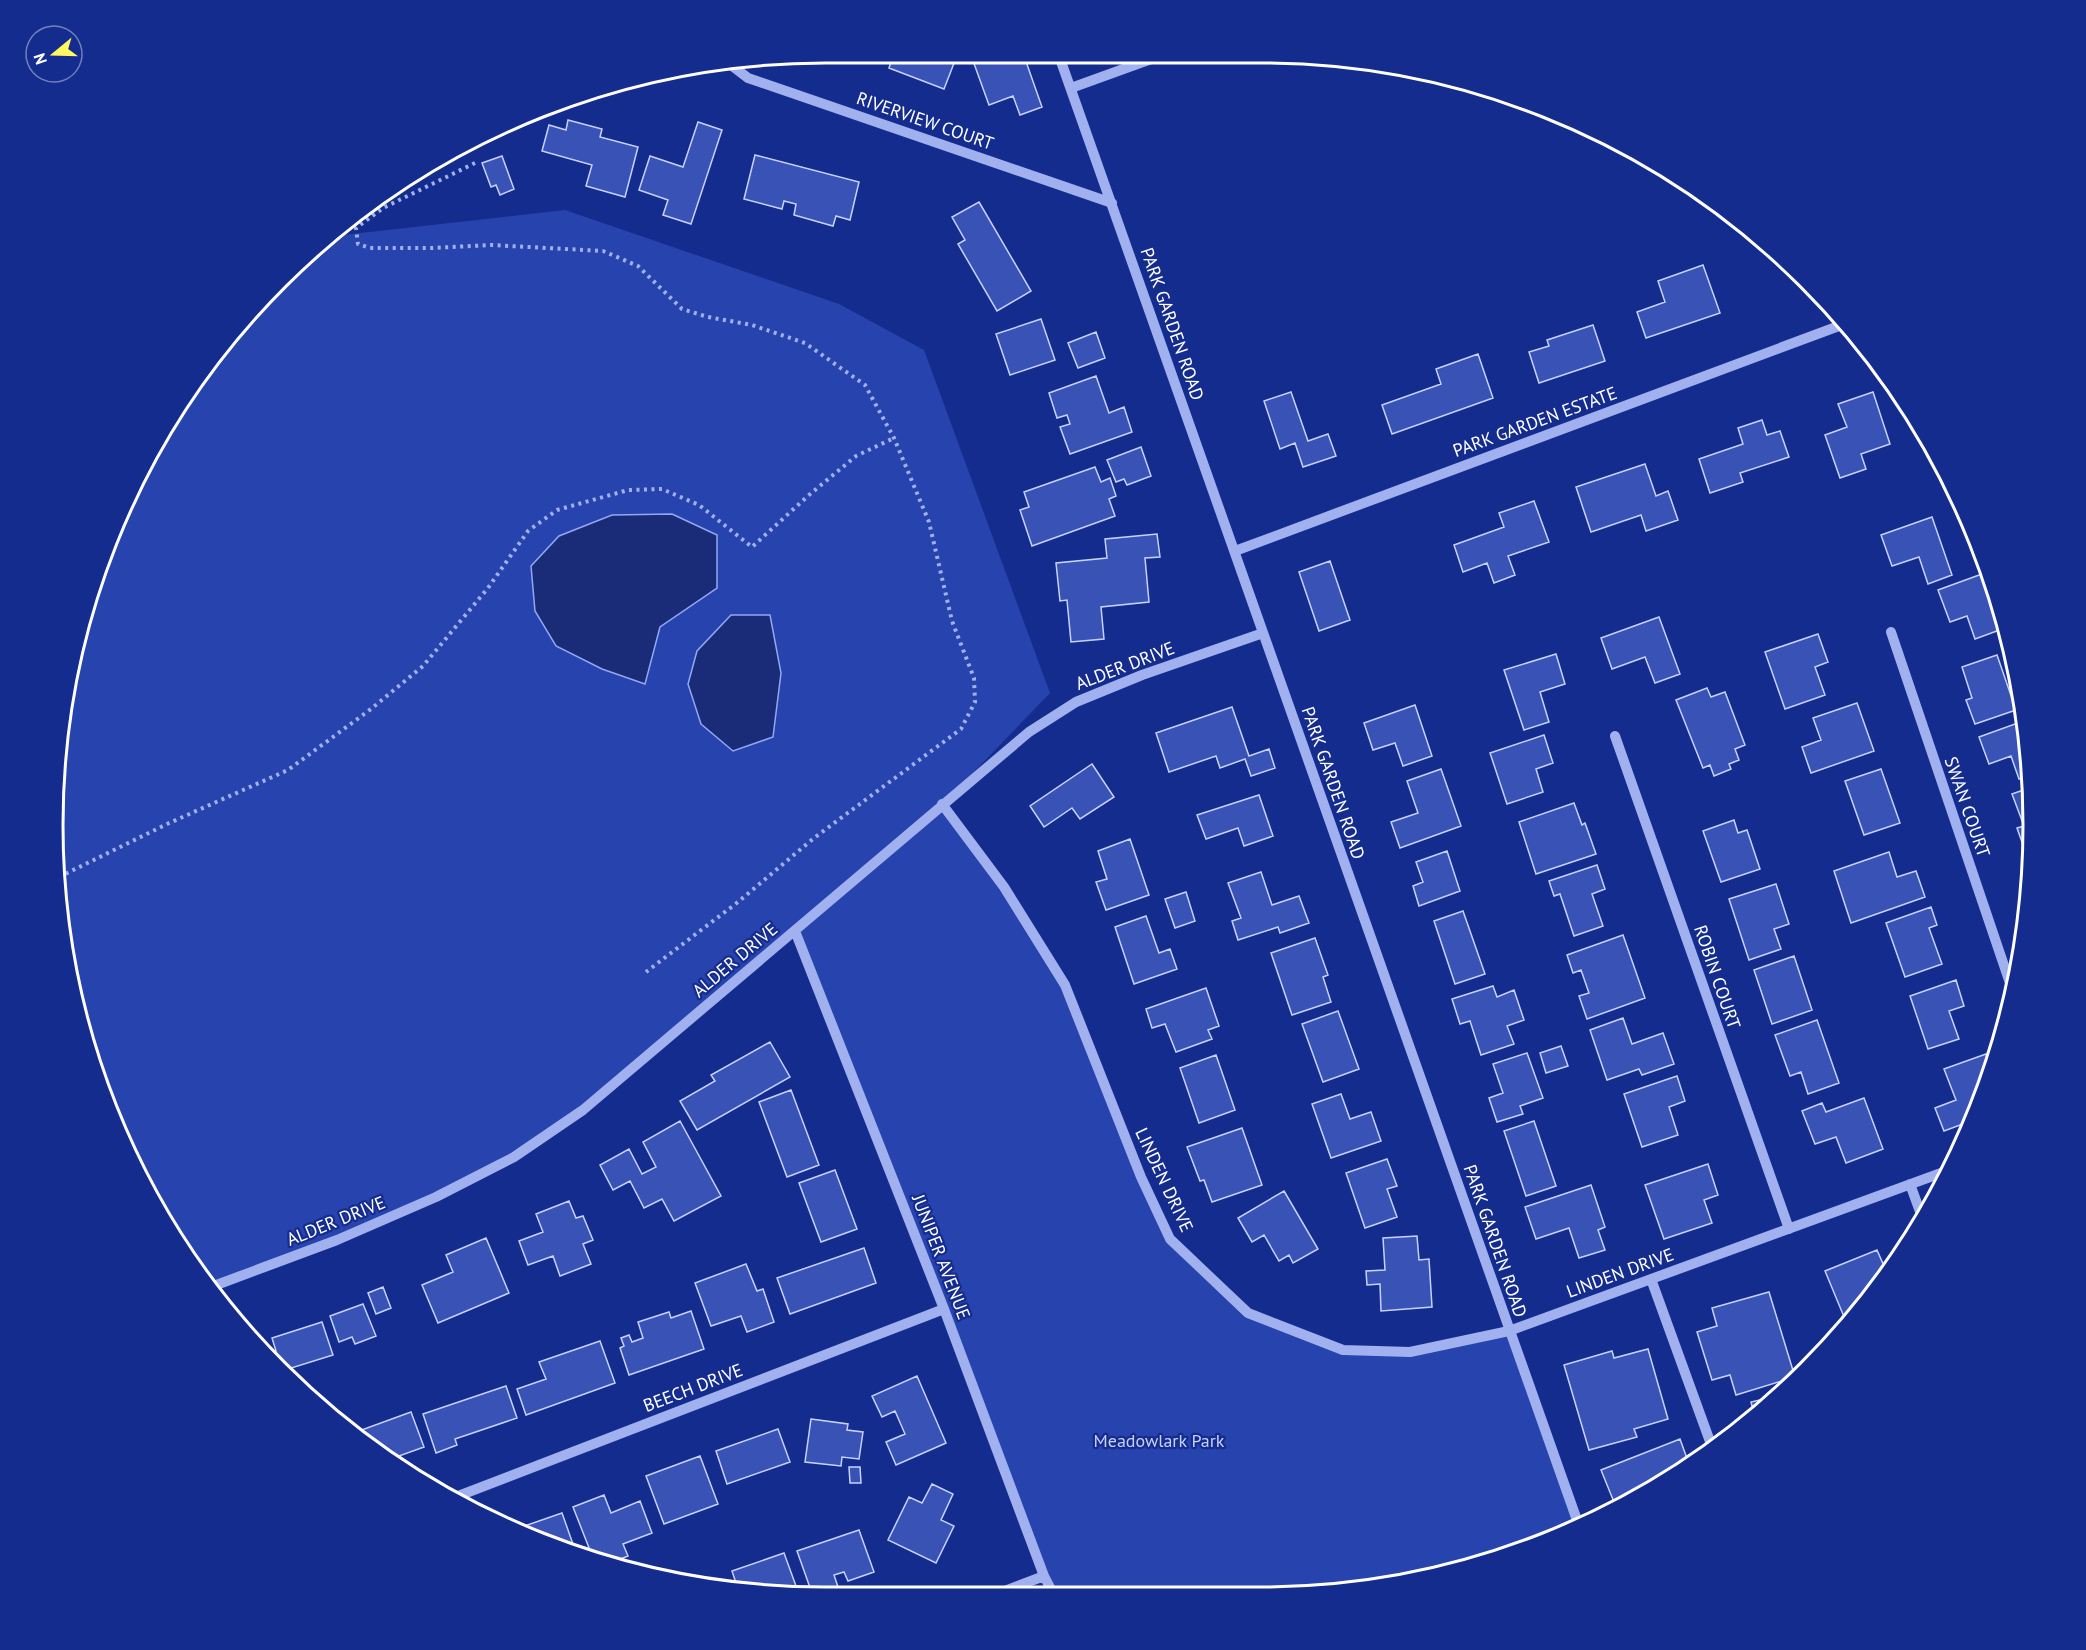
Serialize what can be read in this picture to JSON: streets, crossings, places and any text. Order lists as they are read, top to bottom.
{
  "streets": {
    "street": [
      "RIVERVIEW COURT",
      "PARK GARDEN ROAD",
      "PARK GARDEN ESTATE",
      "ALDER DRIVE",
      "SWAN COURT",
      "ROBIN COURT",
      "LINDEN DRIVE",
      "JUNIPER AVENUE",
      "BEECH DRIVE"
    ]
  },
  "crossings": [
    ["RIVERVIEW COURT", "PARK GARDEN ROAD"],
    ["PARK GARDEN ROAD", "PARK GARDEN ESTATE"],
    ["PARK GARDEN ROAD", "ALDER DRIVE"],
    ["PARK GARDEN ROAD", "LINDEN DRIVE"],
    ["ALDER DRIVE", "LINDEN DRIVE"],
    ["ALDER DRIVE", "JUNIPER AVENUE"],
    ["ROBIN COURT", "LINDEN DRIVE"],
    ["JUNIPER AVENUE", "BEECH DRIVE"]
  ],
  "parks": ["Meadowlark Park"],
  "north": "left"
}
